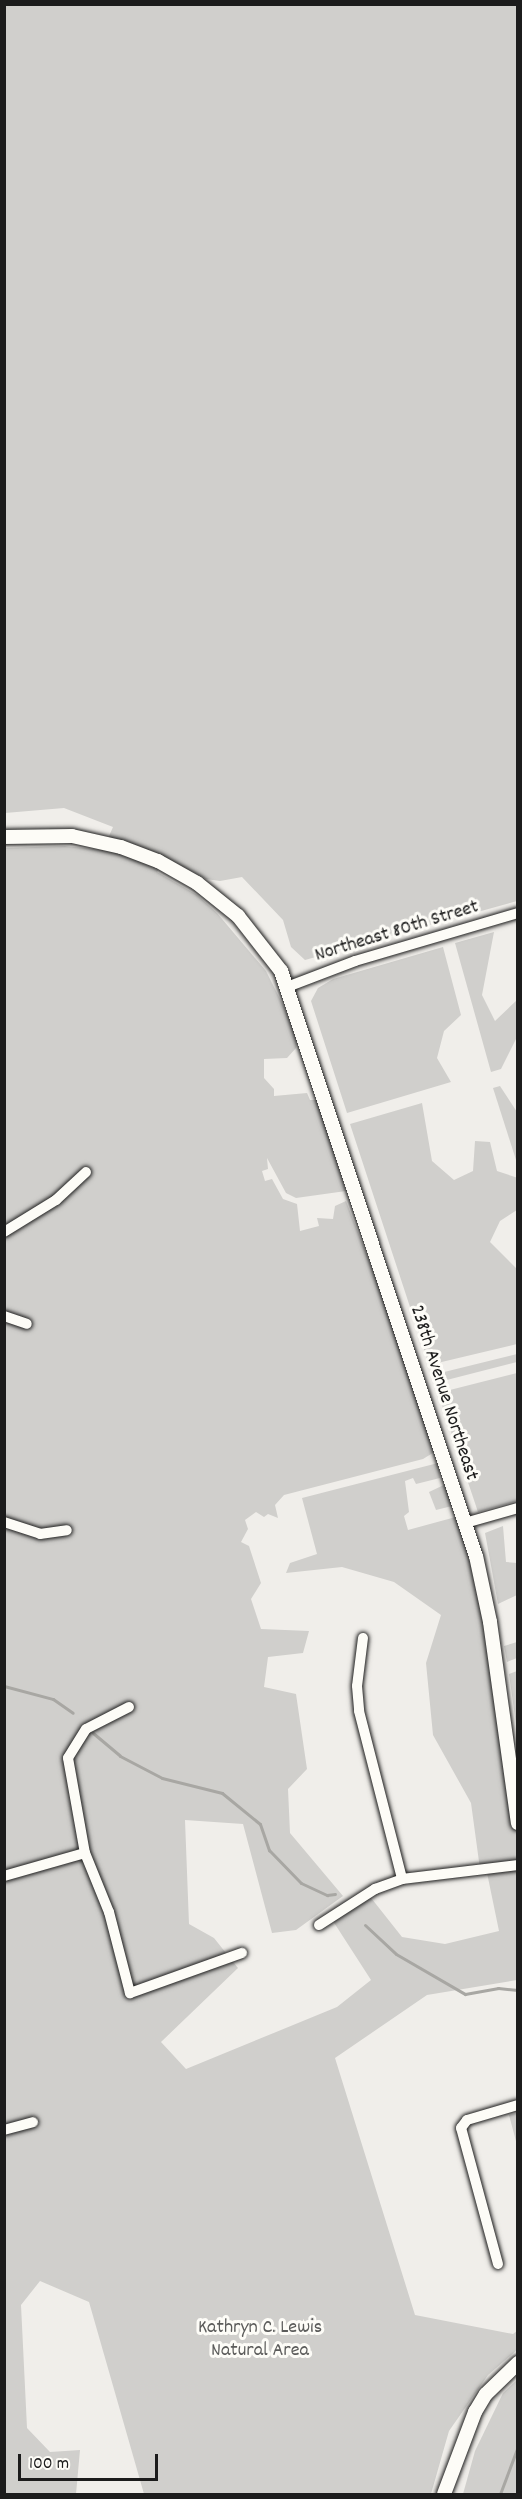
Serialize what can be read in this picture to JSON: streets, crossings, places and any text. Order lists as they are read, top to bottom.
{
  "streets": {
    "street": ["Northeast 80th Street", "238th Avenue Northeast"]
  },
  "crossings": [
    ["Northeast 80th Street", "238th Avenue Northeast"]
  ],
  "parks": ["Kathryn C. Lewis Natural Area"],
  "scale_bar": "100 m"
}
